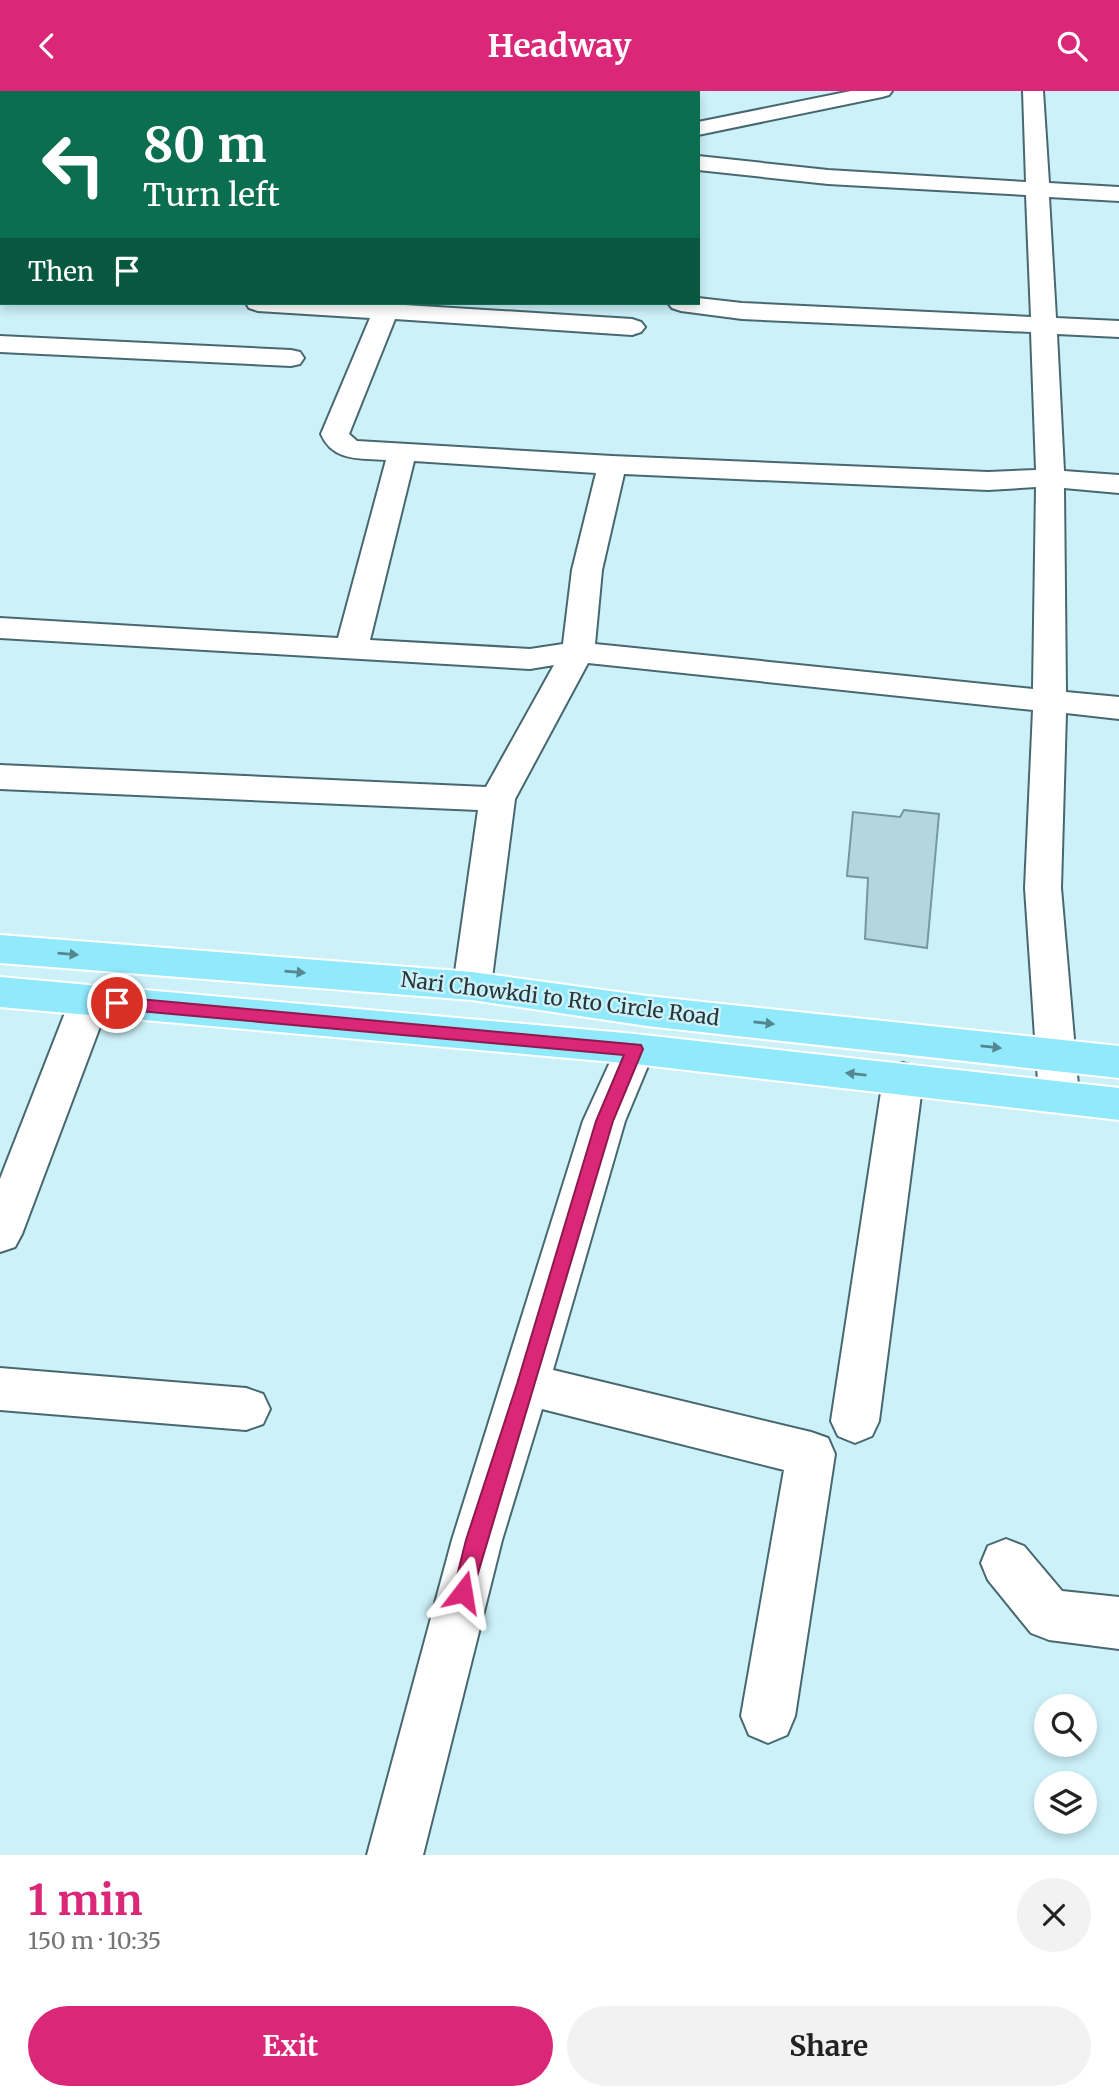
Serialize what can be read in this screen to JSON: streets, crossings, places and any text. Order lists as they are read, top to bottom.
{
  "streets": {
    "highway": ["Nari Chowkdi to Rto Circle Road"]
  },
  "page": {
    "header": "Headway",
    "turn": ["80 m", "Turn left"],
    "then": "Then",
    "heading": ["1 min", "150 m · 10:35"],
    "buttons": ["Exit", "Share"]
  }
}
